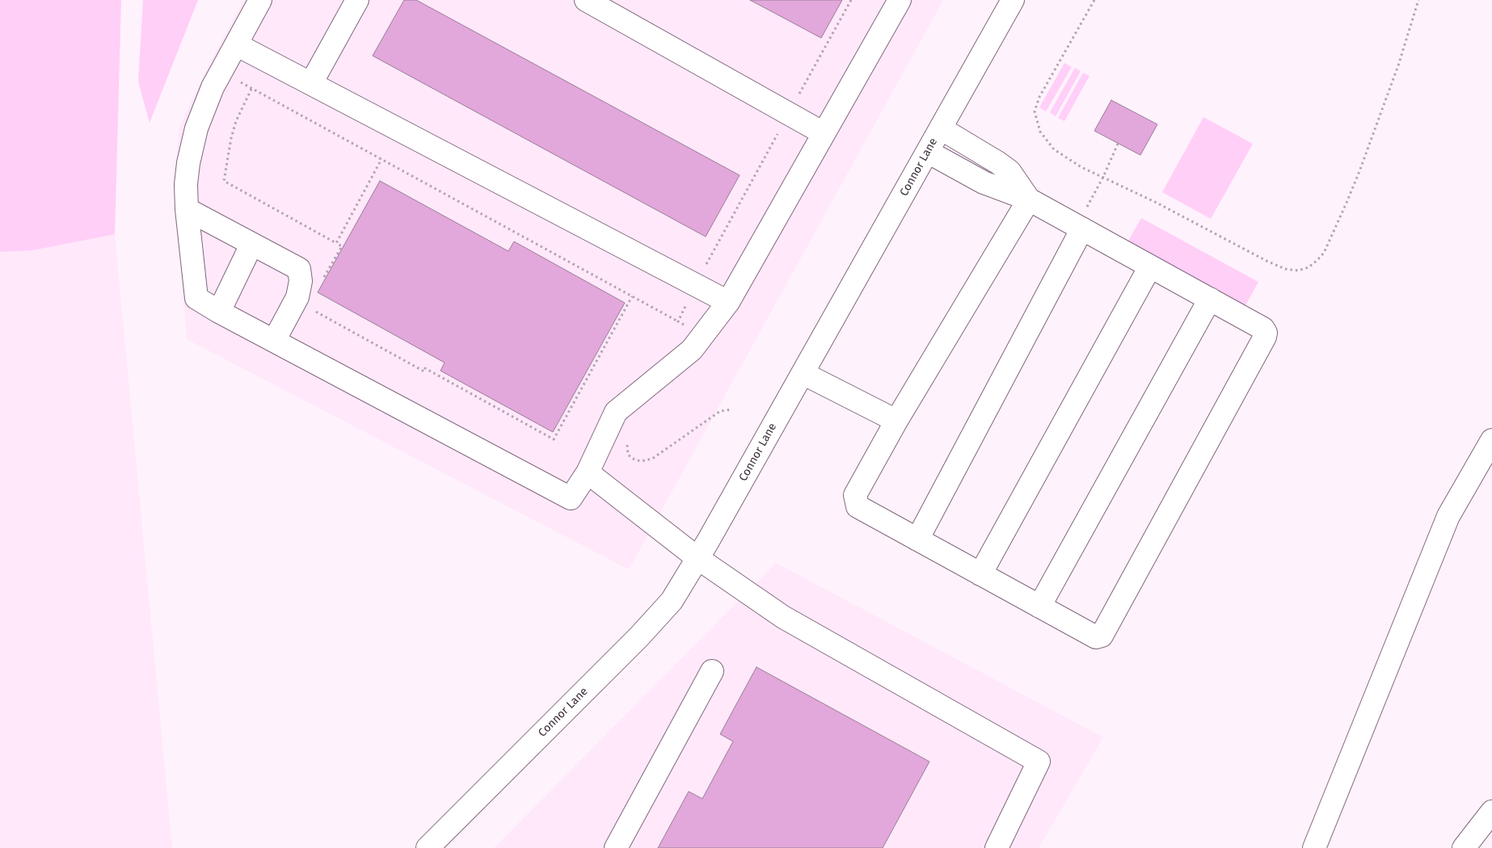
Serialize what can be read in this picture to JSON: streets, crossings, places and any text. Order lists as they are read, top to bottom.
{
  "streets": {
    "street": ["Connor Lane"]
  }
}
